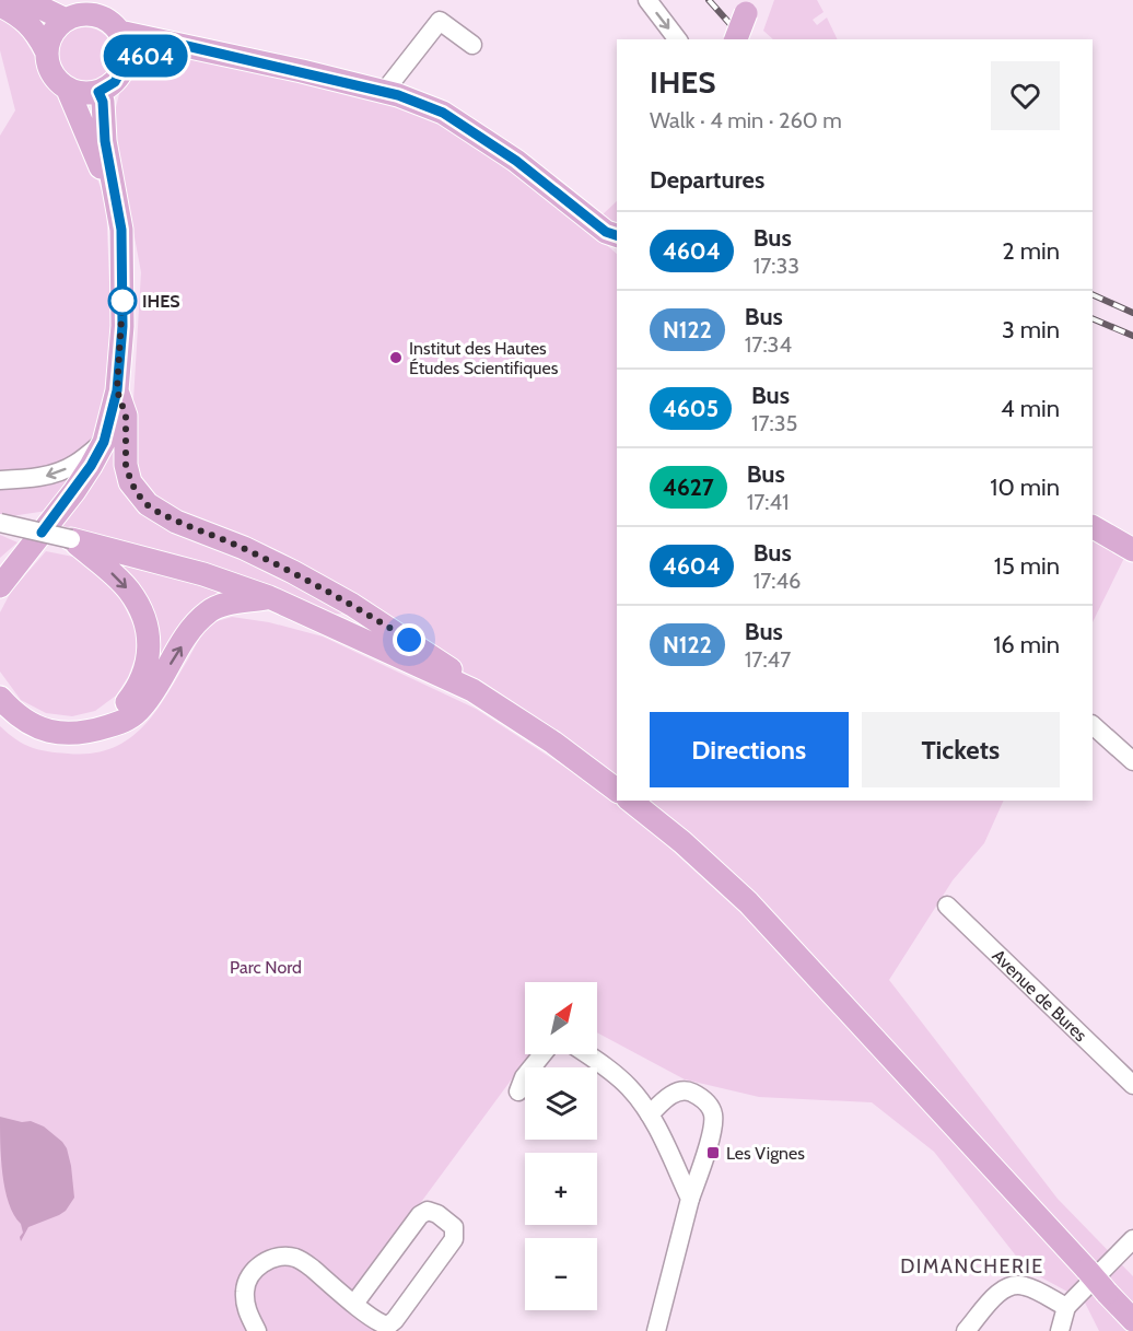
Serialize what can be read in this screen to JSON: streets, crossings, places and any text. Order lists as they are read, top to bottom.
{
  "streets": {
    "street": ["Avenue de Bures"]
  },
  "districts": ["DIMANCHERIE"],
  "parks": ["Parc Nord"],
  "places": {
    "other": ["IHES", "Institut des Hautes Études Scientifiques"],
    "transit": ["Les Vignes"]
  },
  "lines": ["bus line 4604"],
  "north": "top right",
  "page": {
    "on_map": "4604",
    "heading": [
      ["IHES", "Walk · 4 min · 260 m"],
      "Departures"
    ],
    "list": [
      {
        "mark": "4604",
        "name": "Bus",
        "note": "17:33",
        "value": "2 min"
      },
      {
        "mark": "N122",
        "name": "Bus",
        "note": "17:34",
        "value": "3 min"
      },
      {
        "mark": "4605",
        "name": "Bus",
        "note": "17:35",
        "value": "4 min"
      },
      {
        "mark": "4627",
        "name": "Bus",
        "note": "17:41",
        "value": "10 min"
      },
      {
        "mark": "4604",
        "name": "Bus",
        "note": "17:46",
        "value": "15 min"
      },
      {
        "mark": "N122",
        "name": "Bus",
        "note": "17:47",
        "value": "16 min"
      }
    ],
    "buttons": ["Directions", "Tickets"],
    "map_buttons": ["+", "−"]
  }
}
